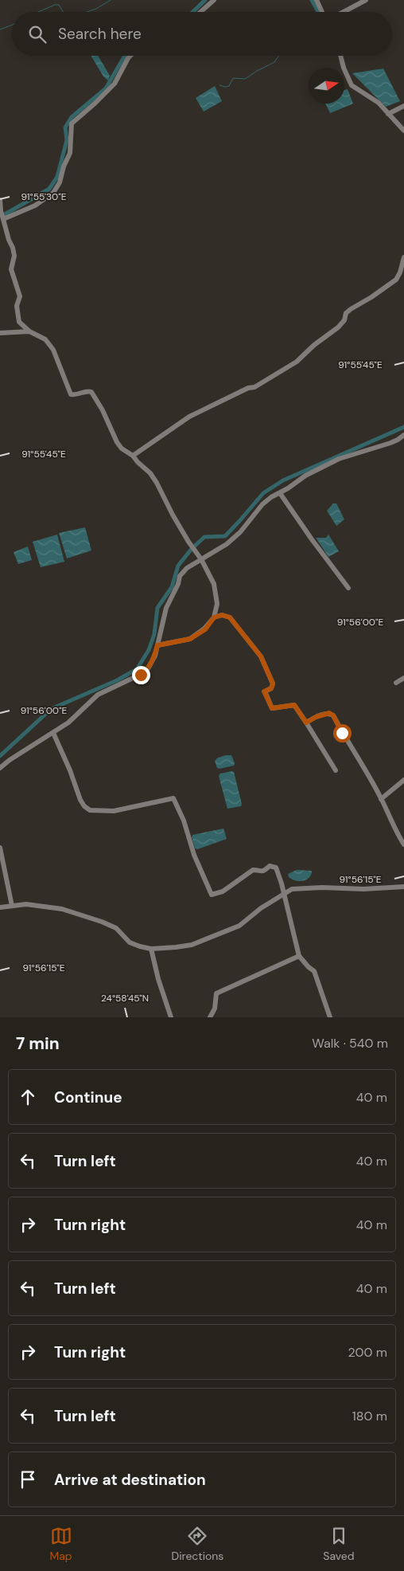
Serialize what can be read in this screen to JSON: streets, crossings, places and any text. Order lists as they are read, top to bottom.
{
  "north": "right",
  "page": {
    "search": "Search here",
    "heading": ["7 min", "Walk · 540 m"],
    "list": [
      ["Continue", "40 m"],
      ["Turn left", "40 m"],
      ["Turn right", "40 m"],
      ["Turn left", "40 m"],
      ["Turn right", "200 m"],
      ["Turn left", "180 m"],
      "Arrive at destination"
    ],
    "nav": ["Map", "Directions", "Saved"]
  },
  "coordinates": [
    "91°55'30\"E",
    "91°55'45\"E",
    "91°56'00\"E",
    "91°56'15\"E",
    "24°58'45\"N"
  ]
}
